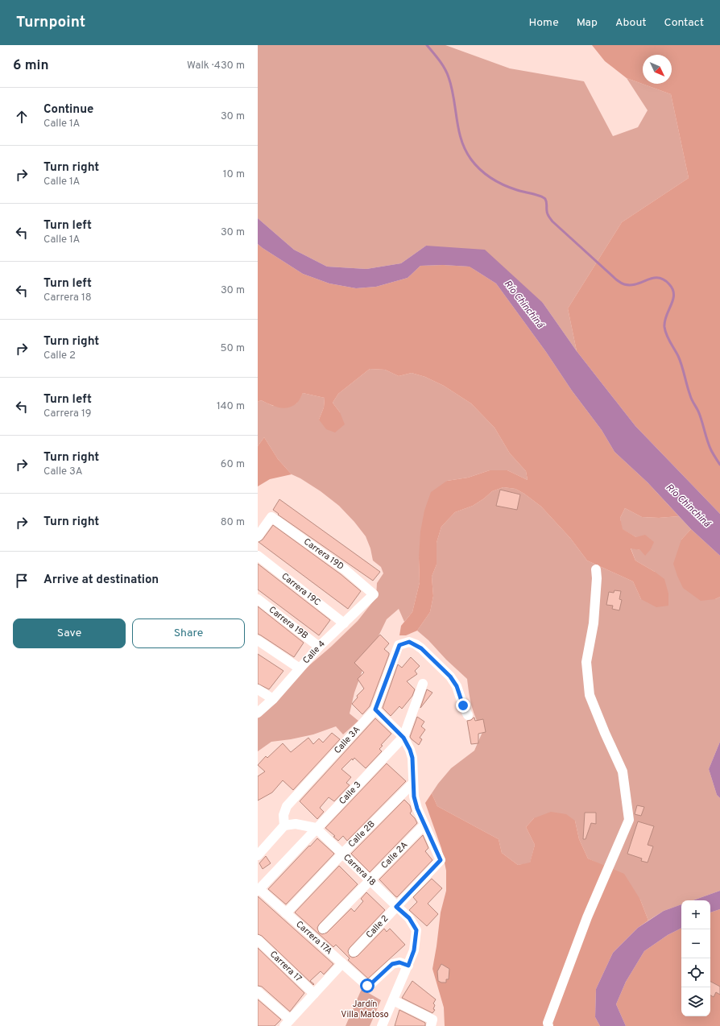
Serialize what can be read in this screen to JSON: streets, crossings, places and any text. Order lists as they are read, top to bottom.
{
  "streets": {
    "street": [
      "Carrera 19D",
      "Carrera 19C",
      "Carrera 19B",
      "Calle 4",
      "Calle 3A",
      "Calle 3",
      "Calle 2B",
      "Calle 2A",
      "Carrera 18",
      "Calle 2",
      "Carrera 17A",
      "Carrera 17"
    ]
  },
  "crossings": [
    ["Carrera 19D", "Calle 4"],
    ["Carrera 19C", "Calle 4"],
    ["Carrera 19B", "Calle 4"],
    ["Calle 3", "Carrera 18"],
    ["Calle 3", "Carrera 17A"],
    ["Calle 2B", "Carrera 18"],
    ["Calle 2B", "Carrera 17A"],
    ["Calle 2A", "Carrera 18"],
    ["Calle 2A", "Calle 2"],
    ["Carrera 18", "Calle 2"],
    ["Carrera 18", "Carrera 17A"]
  ],
  "water": ["Río Chinchiná"],
  "parks": ["Jardín Villa Matoso"],
  "north": "bottom right",
  "page": {
    "header": "Turnpoint",
    "nav": [
      "Home",
      "Map",
      "About",
      "Contact"
    ],
    "heading": ["6 min", "Walk · 430 m"],
    "list": [
      ["Continue", "Calle 1A", "30 m"],
      ["Turn right", "Calle 1A", "10 m"],
      ["Turn left", "Calle 1A", "30 m"],
      ["Turn left", "Carrera 18", "30 m"],
      ["Turn right", "Calle 2", "50 m"],
      ["Turn left", "Carrera 19", "140 m"],
      ["Turn right", "Calle 3A", "60 m"],
      ["Turn right", "80 m"],
      "Arrive at destination"
    ],
    "buttons": ["Save", "Share"],
    "map_buttons": ["+", "−"]
  }
}
